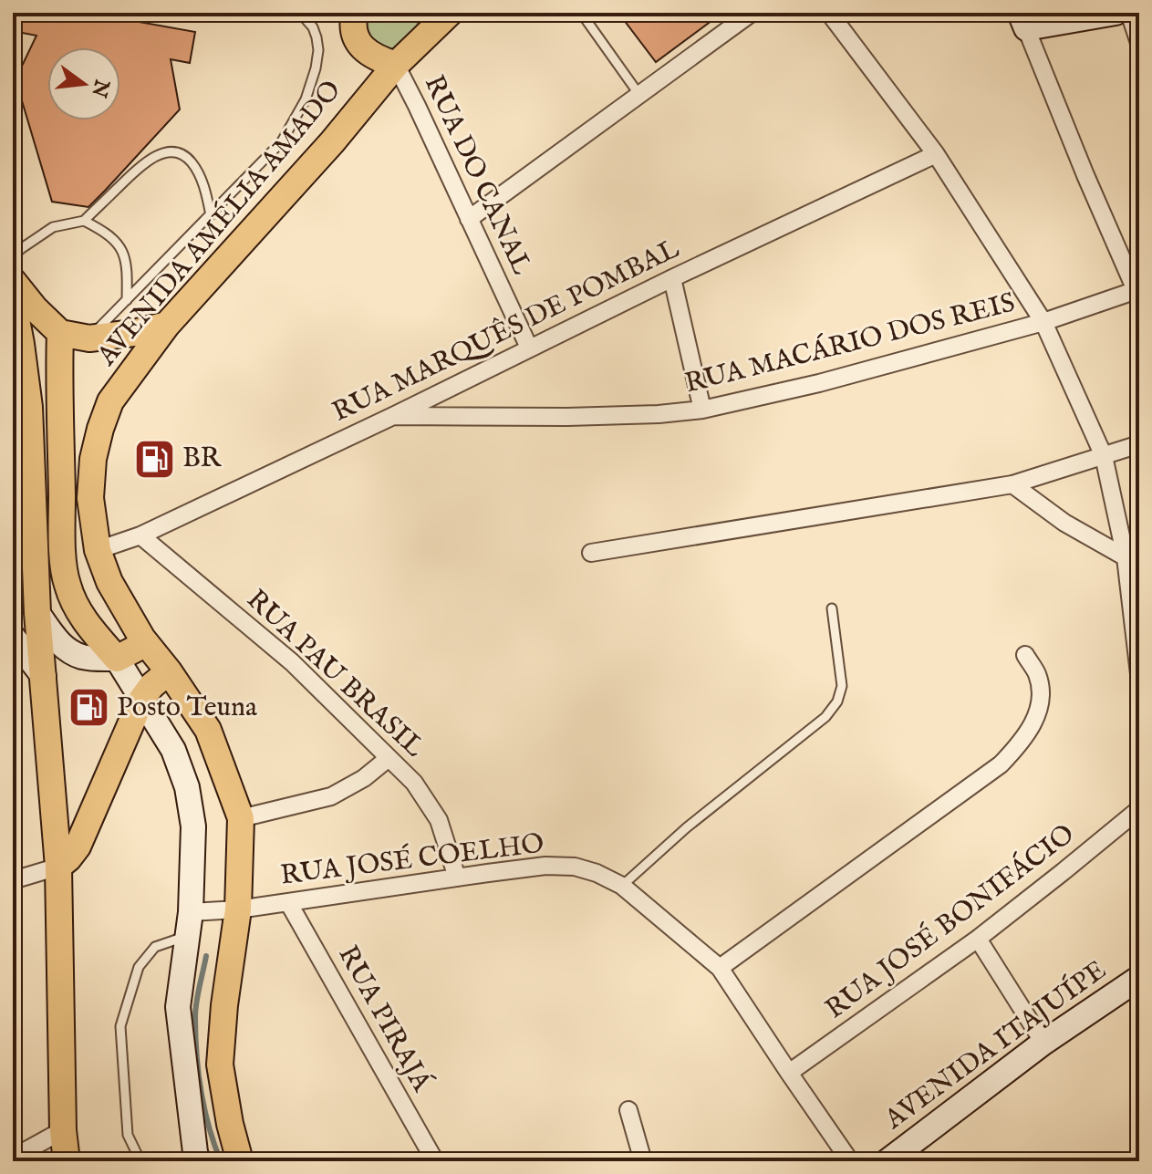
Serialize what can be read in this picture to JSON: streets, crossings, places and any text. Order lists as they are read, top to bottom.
{
  "streets": {
    "main road": ["AVENIDA AMÉLIA AMADO"],
    "street": [
      "RUA DO CANAL",
      "RUA MARQUÊS DE POMBAL",
      "RUA MACÁRIO DOS REIS",
      "RUA PAU BRASIL",
      "RUA JOSÉ COELHO",
      "RUA JOSÉ BONIFÁCIO",
      "RUA PIRAJÁ",
      "AVENIDA ITAJUÍPE"
    ]
  },
  "crossings": [
    ["RUA DO CANAL", "AVENIDA AMÉLIA AMADO"],
    ["RUA DO CANAL", "RUA MARQUÊS DE POMBAL"],
    ["AVENIDA AMÉLIA AMADO", "RUA MARQUÊS DE POMBAL"],
    ["AVENIDA AMÉLIA AMADO", "RUA JOSÉ COELHO"],
    ["RUA MARQUÊS DE POMBAL", "RUA MACÁRIO DOS REIS"],
    ["RUA MARQUÊS DE POMBAL", "RUA PAU BRASIL"],
    ["RUA PAU BRASIL", "RUA JOSÉ COELHO"],
    ["RUA JOSÉ COELHO", "RUA JOSÉ BONIFÁCIO"],
    ["RUA JOSÉ COELHO", "RUA PIRAJÁ"]
  ],
  "places": {
    "fuel station": ["BR", "Posto Teuna"]
  },
  "north": "right"
}
